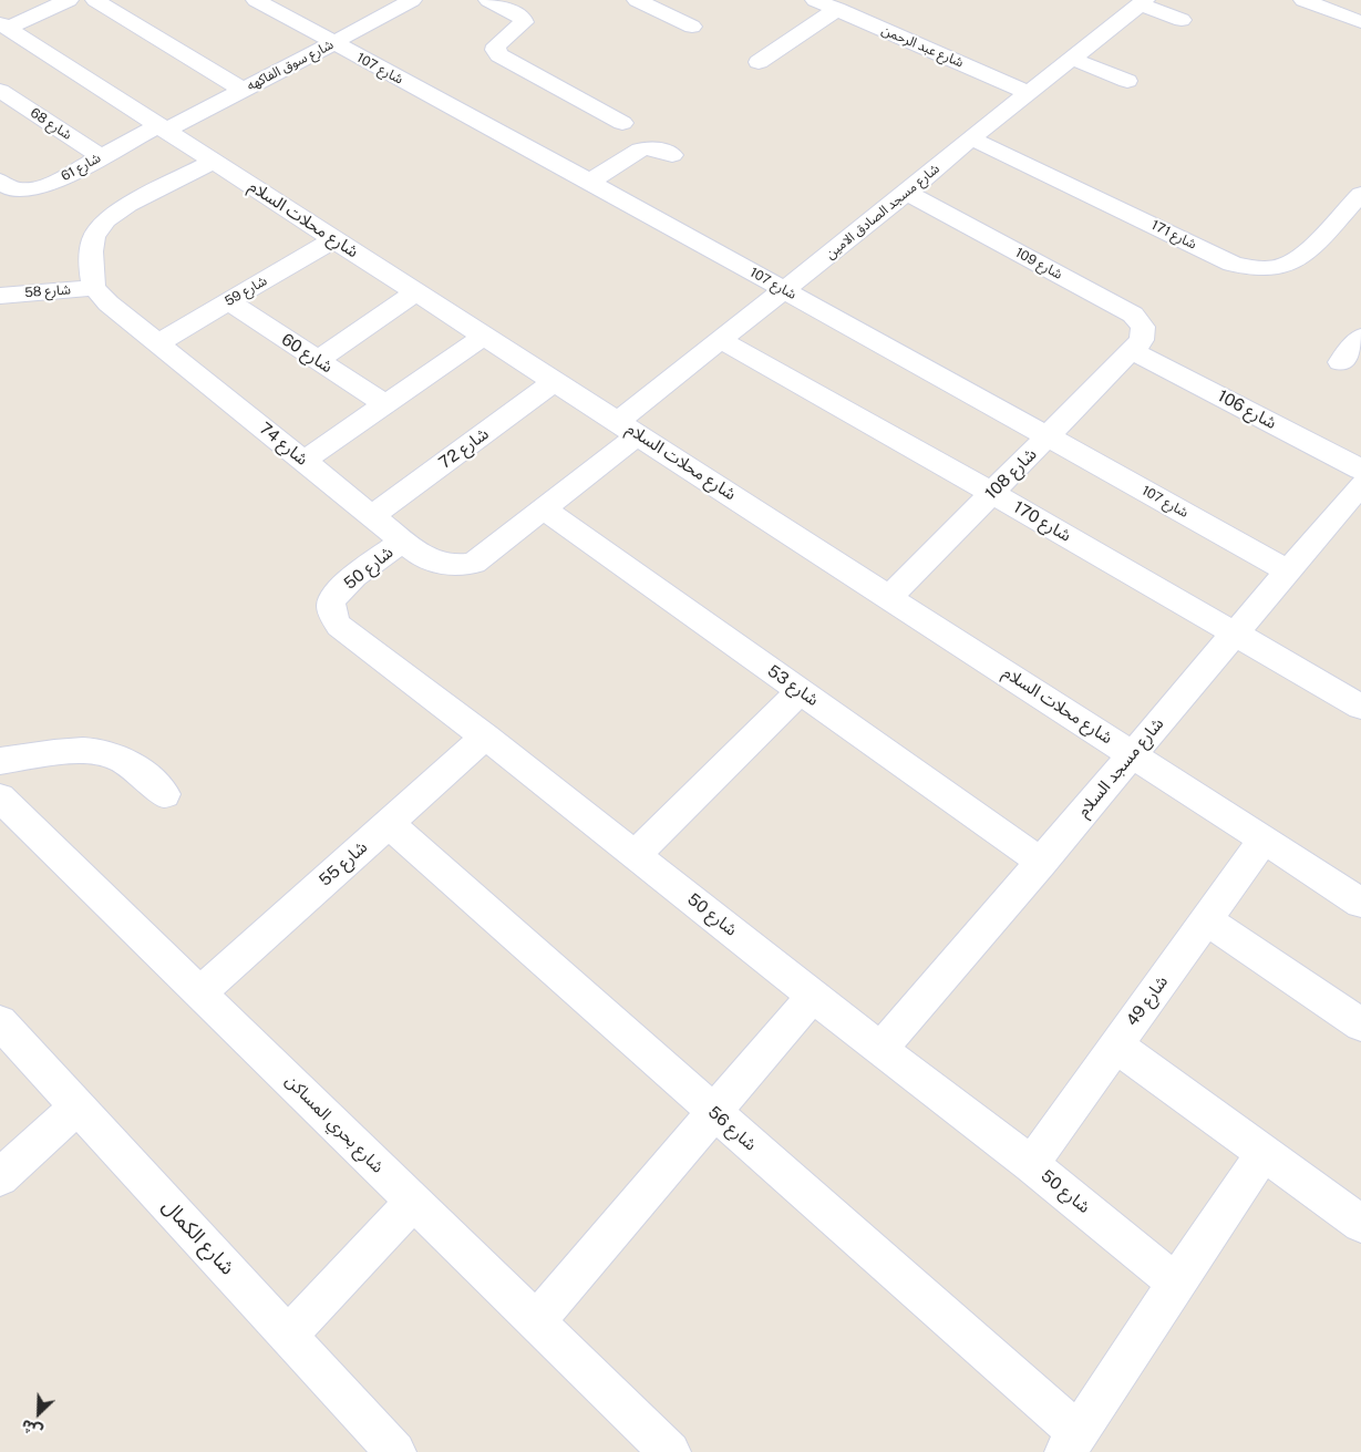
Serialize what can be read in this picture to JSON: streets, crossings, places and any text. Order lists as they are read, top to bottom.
{
  "streets": {
    "street": [
      "شارع عبد الرحمن",
      "شارع سوق الفاكهه",
      "شارع 107",
      "شارع 68",
      "شارع 61",
      "شارع مسجد الصادق الامين",
      "شارع محلات السلام",
      "شارع 171",
      "شارع 109",
      "شارع 58",
      "شارع 59",
      "شارع 60",
      "شارع 106",
      "شارع 74",
      "شارع 72",
      "شارع 108",
      "شارع 170",
      "شارع 50",
      "شارع 53",
      "شارع مسجد السلام",
      "شارع 55",
      "شارع 49",
      "شارع بحري المساكن",
      "شارع 56",
      "شارع الكمال"
    ]
  },
  "crossings": [
    ["شارع عبد الرحمن", "شارع مسجد الصادق الامين"],
    ["شارع سوق الفاكهه", "شارع 107"],
    ["شارع سوق الفاكهه", "شارع 61"],
    ["شارع سوق الفاكهه", "شارع محلات السلام"],
    ["شارع 107", "شارع مسجد الصادق الامين"],
    ["شارع 107", "شارع 108"],
    ["شارع 107", "شارع مسجد السلام"],
    ["شارع 68", "شارع 61"],
    ["شارع 61", "شارع محلات السلام"],
    ["شارع مسجد الصادق الامين", "شارع محلات السلام"],
    ["شارع مسجد الصادق الامين", "شارع 171"],
    ["شارع مسجد الصادق الامين", "شارع 109"],
    ["شارع مسجد الصادق الامين", "شارع 74"],
    ["شارع مسجد الصادق الامين", "شارع 170"],
    ["شارع محلات السلام", "شارع 59"],
    ["شارع محلات السلام", "شارع 74"],
    ["شارع محلات السلام", "شارع 72"],
    ["شارع محلات السلام", "شارع 108"],
    ["شارع محلات السلام", "شارع مسجد السلام"],
    ["شارع محلات السلام", "شارع 49"],
    ["شارع 109", "شارع 106"],
    ["شارع 109", "شارع 108"],
    ["شارع 58", "شارع 74"],
    ["شارع 59", "شارع 60"],
    ["شارع 59", "شارع 74"],
    ["شارع 106", "شارع 108"],
    ["شارع 74", "شارع 72"],
    ["شارع 74", "شارع 50"],
    ["شارع 74", "شارع 53"],
    ["شارع 108", "شارع 170"],
    ["شارع 170", "شارع مسجد السلام"],
    ["شارع 50", "شارع مسجد السلام"],
    ["شارع 50", "شارع 55"],
    ["شارع 50", "شارع 49"],
    ["شارع 53", "شارع مسجد السلام"],
    ["شارع 55", "شارع بحري المساكن"],
    ["شارع 55", "شارع 56"]
  ],
  "north": "bottom left"
}
